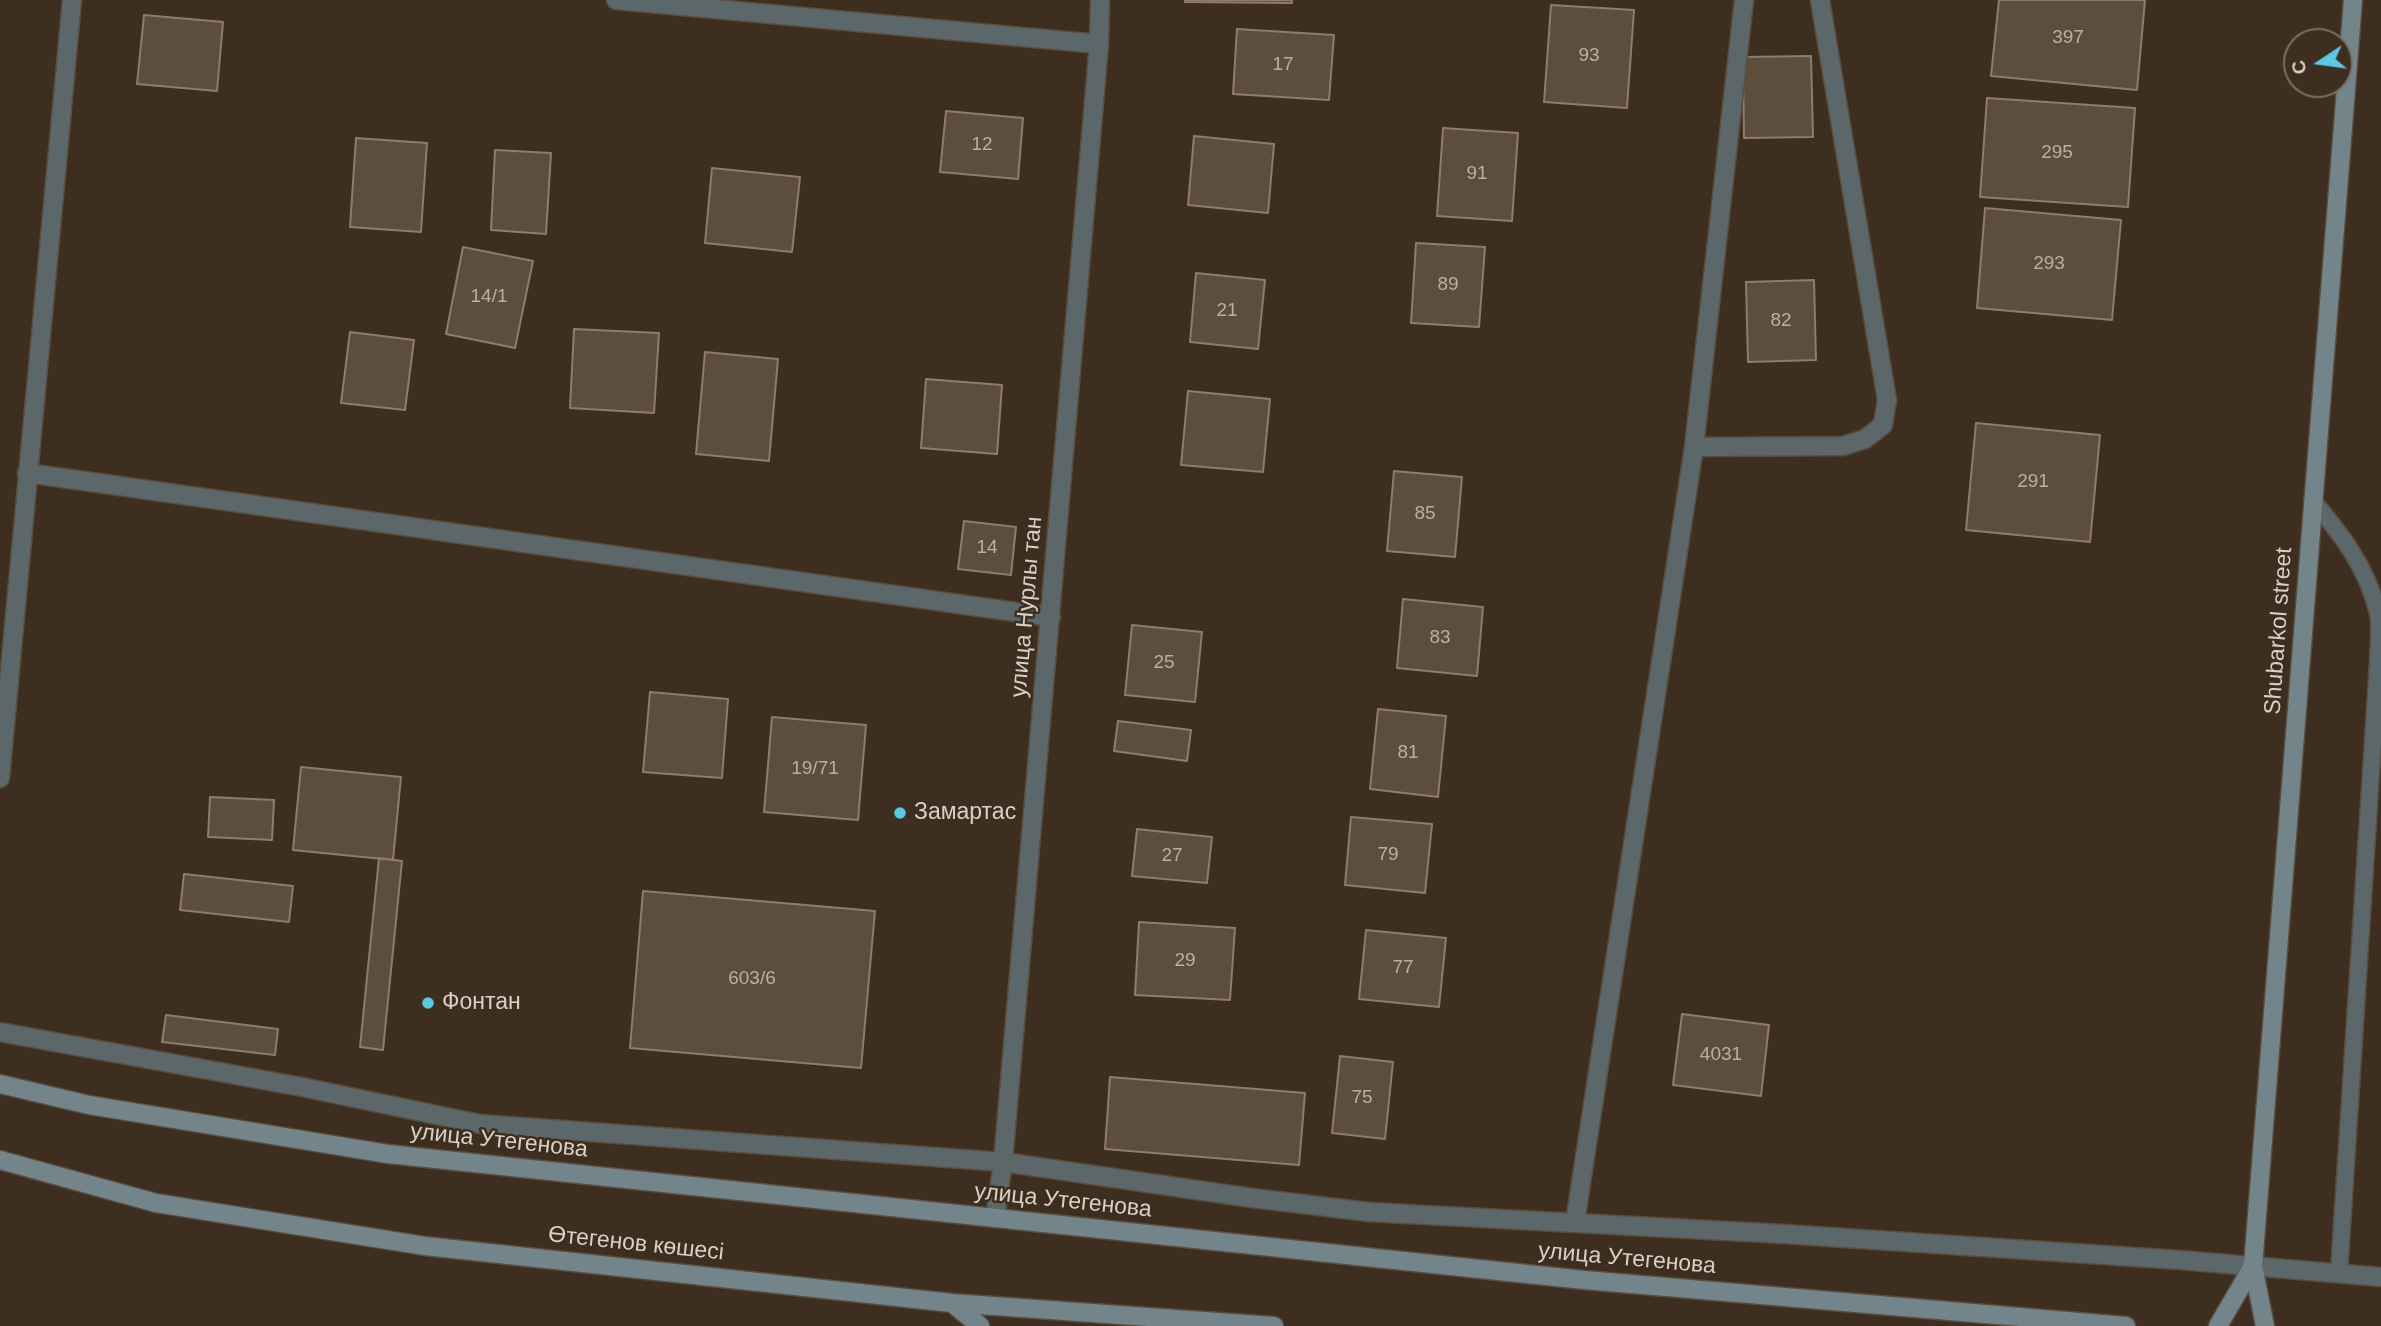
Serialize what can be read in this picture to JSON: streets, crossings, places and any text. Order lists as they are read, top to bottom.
{
  "streets": {
    "main road": ["Shubarkol street", "улица Утегенова", "Өтегенов көшесі"],
    "street": ["улица Нурлы тан"]
  },
  "crossings": [
    ["улица Нурлы тан", "улица Утегенова"]
  ],
  "places": ["Замартас", "Фонтан"],
  "house_numbers": [
    "397",
    "93",
    "17",
    "12",
    "295",
    "91",
    "293",
    "89",
    "14/1",
    "21",
    "82",
    "291",
    "85",
    "14",
    "83",
    "25",
    "81",
    "19/71",
    "79",
    "27",
    "29",
    "77",
    "603/6",
    "4031",
    "75"
  ],
  "north": "left"
}
